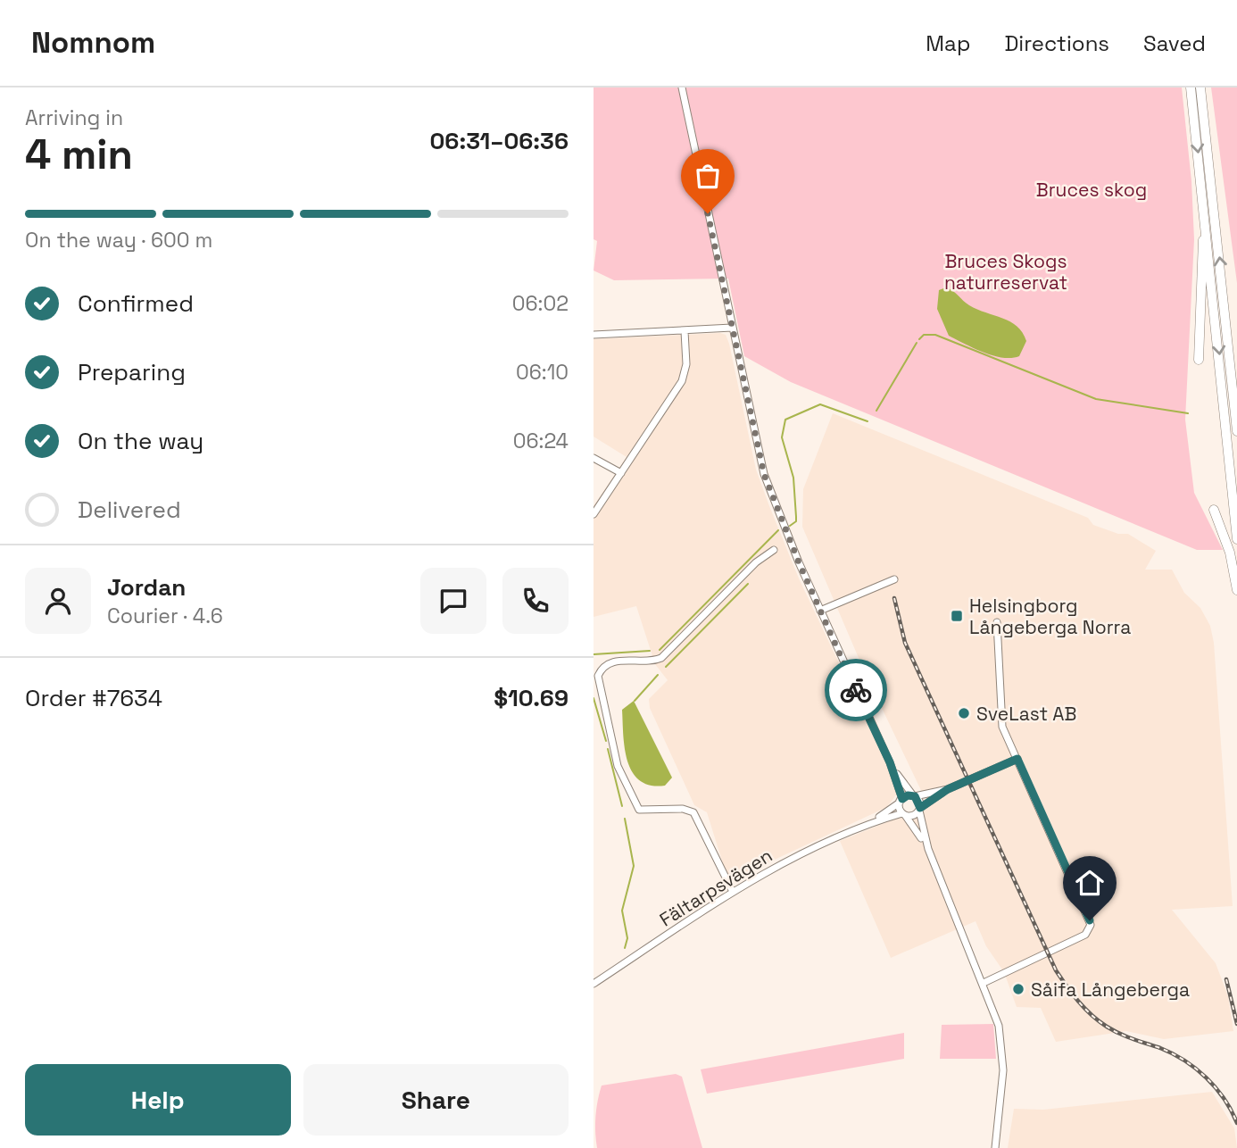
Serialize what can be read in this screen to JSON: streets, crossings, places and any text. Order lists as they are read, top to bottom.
{
  "streets": {
    "street": ["Fältarpsvägen"]
  },
  "parks": ["Bruces skog", "Bruces Skogs naturreservat"],
  "places": {
    "transit": ["Helsingborg Långeberga Norra"],
    "other": ["SveLast AB", "Såifa Långeberga"]
  },
  "page": {
    "header": "Nomnom",
    "nav": ["Map", "Directions", "Saved"],
    "heading": ["4 min", "Arriving in", "06:31–06:36"],
    "panel": [
      "Jordan",
      "Courier · 4.6",
      "Order #7634",
      "$10.69"
    ],
    "bar": "On the way · 600 m",
    "list": [
      ["Confirmed", "06:02"],
      ["Preparing", "06:10"],
      ["On the way", "06:24"],
      "Delivered"
    ],
    "buttons": ["Help", "Share"]
  }
}
